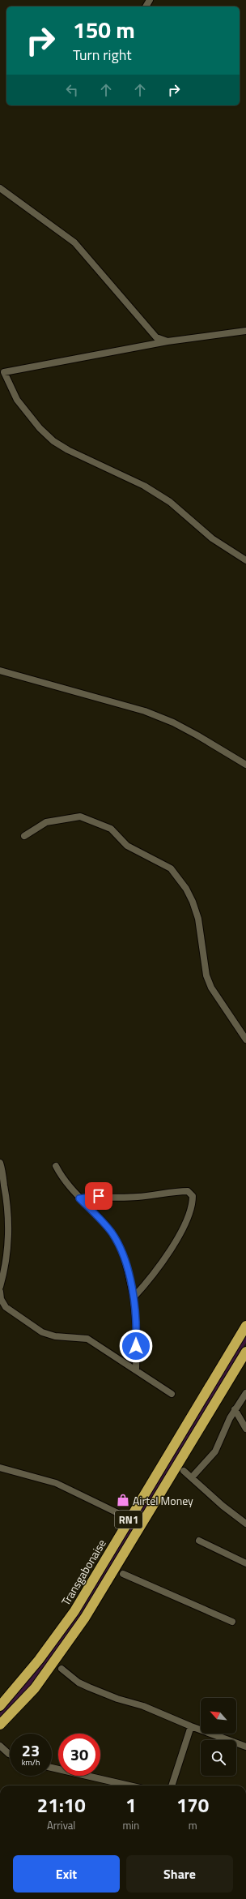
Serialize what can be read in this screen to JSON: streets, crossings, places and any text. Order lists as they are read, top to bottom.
{
  "streets": {
    "highway": ["RN1", "Transgabonaise"]
  },
  "places": {
    "shop": ["Airtel Money"]
  },
  "north": "top left",
  "page": {
    "turn": ["150 m", "Turn right"],
    "speed": "23 km/h",
    "limit": "30",
    "eta": [
      "21:10",
      "Arrival",
      "1",
      "min",
      "170",
      "m"
    ],
    "buttons": ["Exit", "Share"]
  }
}
